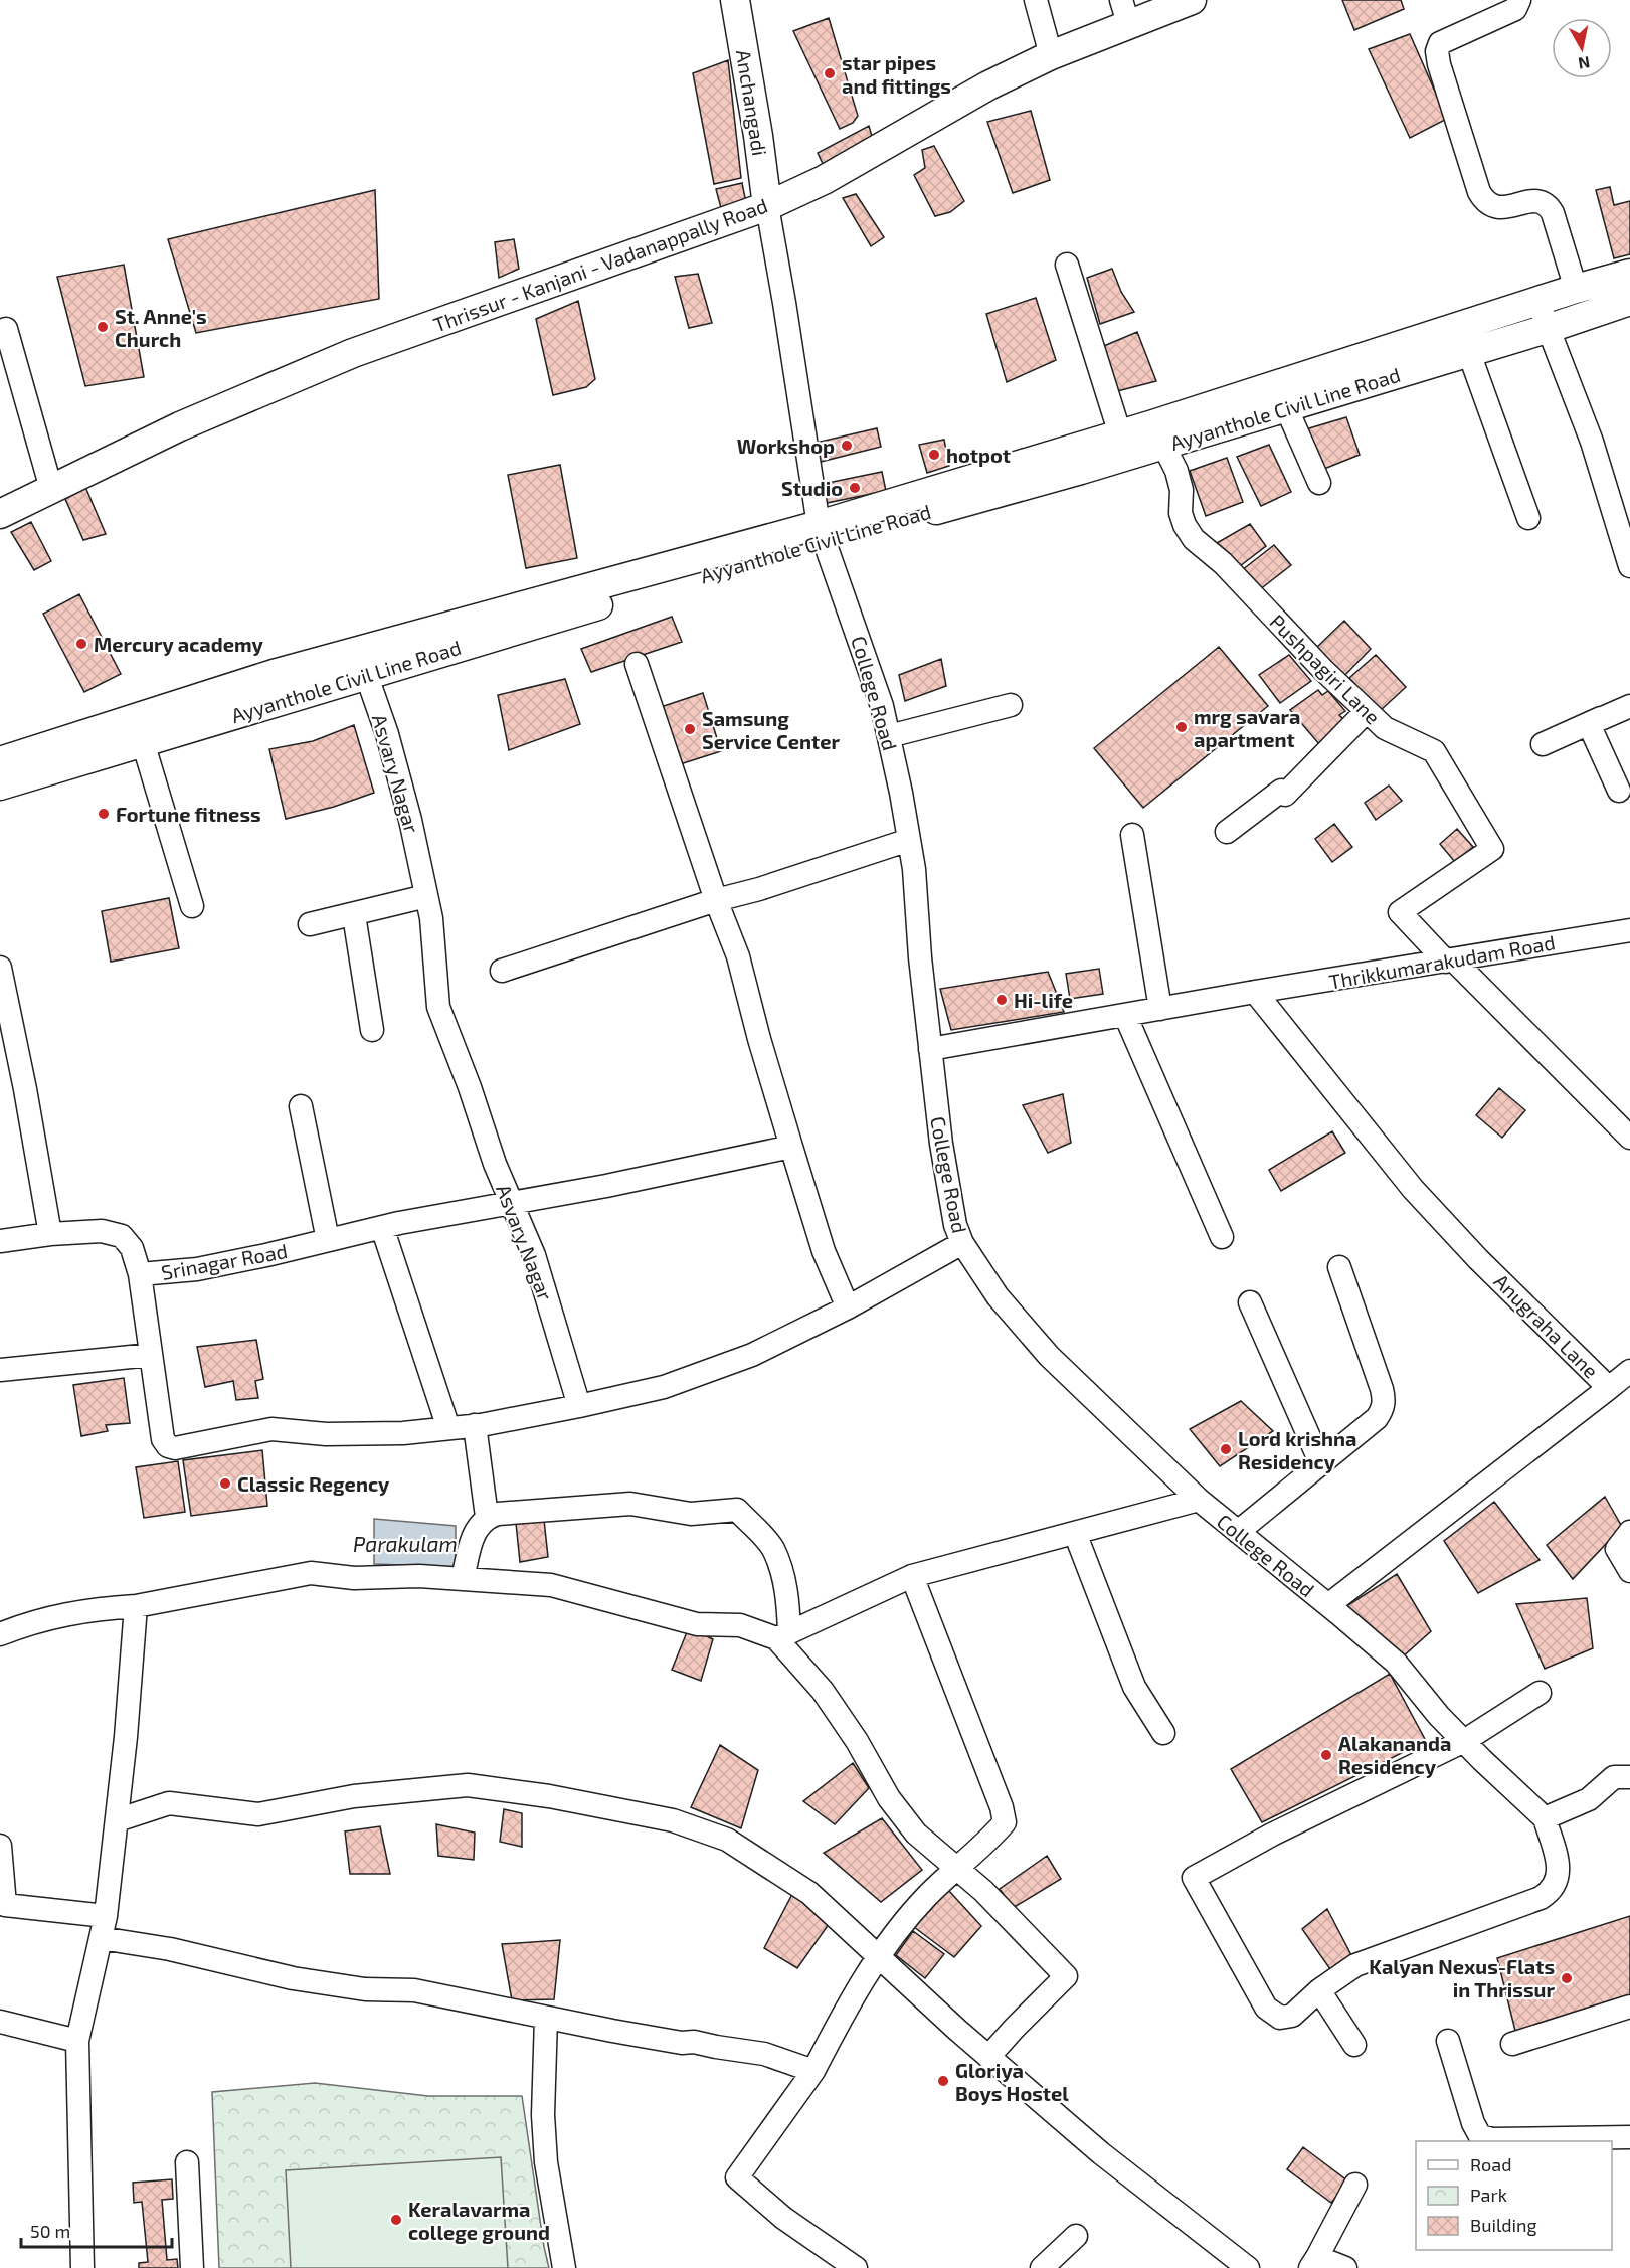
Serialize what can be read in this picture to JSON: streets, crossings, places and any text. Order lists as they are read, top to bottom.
{
  "streets": {
    "main road": ["Anchangadi", "Thrissur - Kanjani - Vadanappally Road", "Ayyanthole Civil Line Road"],
    "street": [
      "Pushpagiri Lane",
      "College Road",
      "Asvary Nagar",
      "Thrikkumarakudam Road",
      "Srinagar Road",
      "Anugraha Lane"
    ]
  },
  "crossings": [
    ["Anchangadi", "Thrissur - Kanjani - Vadanappally Road"],
    ["Anchangadi", "College Road"],
    ["Thrissur - Kanjani - Vadanappally Road", "College Road"],
    ["Ayyanthole Civil Line Road", "Pushpagiri Lane"],
    ["Ayyanthole Civil Line Road", "College Road"],
    ["Ayyanthole Civil Line Road", "Asvary Nagar"],
    ["Pushpagiri Lane", "Thrikkumarakudam Road"],
    ["College Road", "Thrikkumarakudam Road"],
    ["College Road", "Anugraha Lane"],
    ["Asvary Nagar", "Srinagar Road"],
    ["Thrikkumarakudam Road", "Anugraha Lane"]
  ],
  "water": ["Parakulam"],
  "places": [
    "star pipes and fittings",
    "St. Anne's Church",
    "Workshop",
    "hotpot",
    "Studio",
    "Mercury academy",
    "mrg savara apartment",
    "Samsung Service Center",
    "Fortune fitness",
    "Hi-life",
    "Lord krishna Residency",
    "Classic Regency",
    "Alakananda Residency",
    "Kalyan Nexus-Flats in Thrissur",
    "Gloriya Boys Hostel",
    "Keralavarma college ground"
  ],
  "legend": ["Road", "Park", "Building"],
  "scale_bar": "50 m",
  "north": "bottom"
}
